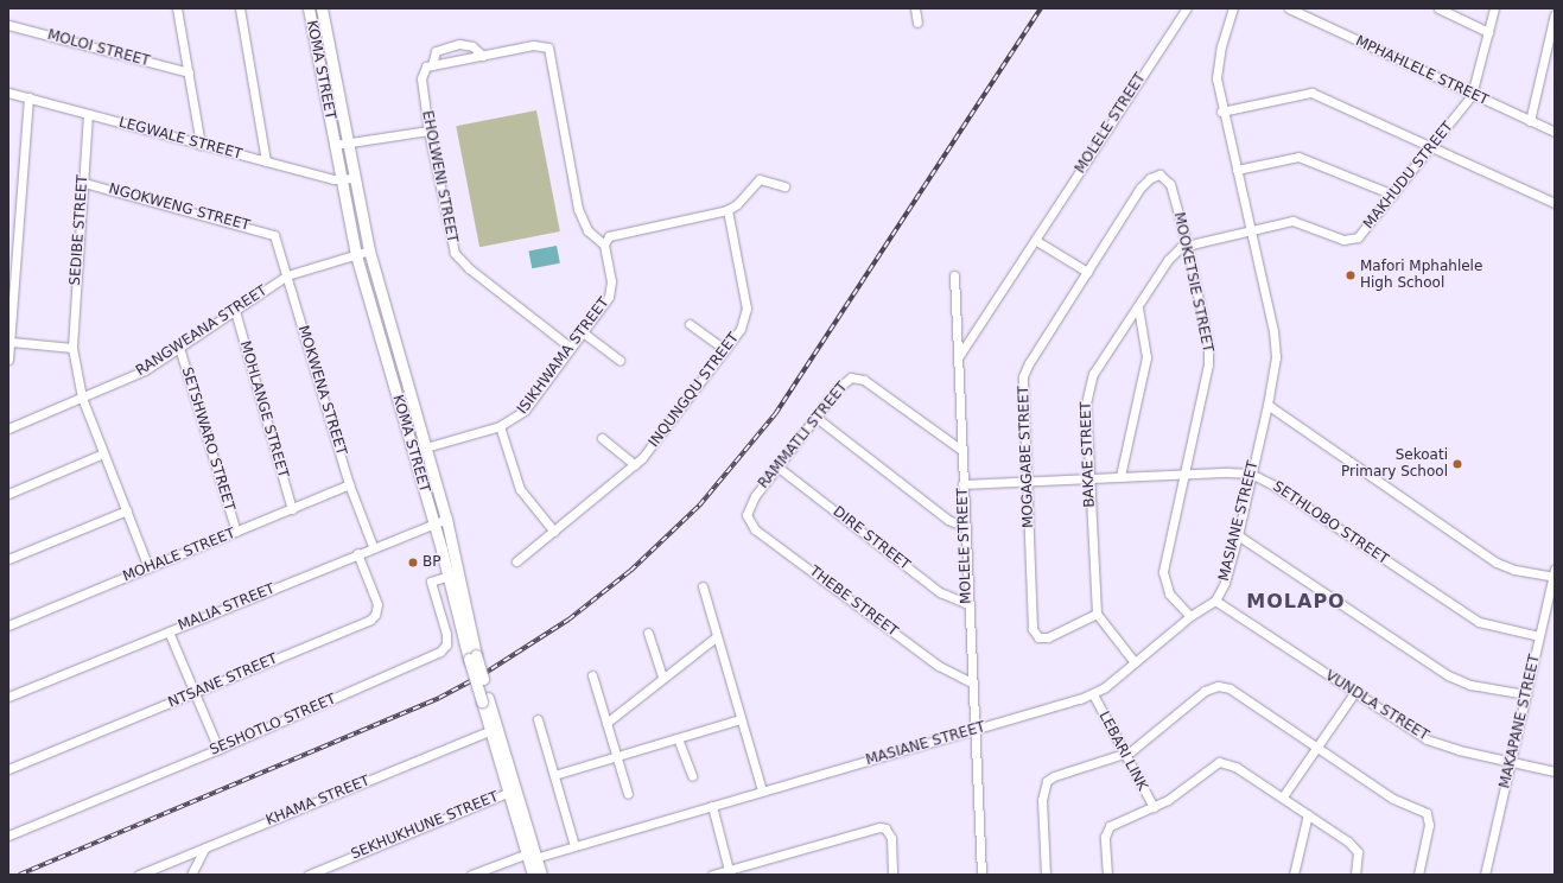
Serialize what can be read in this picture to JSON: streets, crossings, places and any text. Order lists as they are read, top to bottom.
{
  "streets": {
    "main road": ["KOMA STREET"],
    "street": [
      "MOLOI STREET",
      "MPHAHLELE STREET",
      "MOLELE STREET",
      "LEGWALE STREET",
      "MAKHUDU STREET",
      "EHOLWENI STREET",
      "NGOKWENG STREET",
      "SEDIBE STREET",
      "MOOKETSIE STREET",
      "RANGWEANA STREET",
      "ISIKHWAMA STREET",
      "MOKWENA STREET",
      "INQUNGQU STREET",
      "MOHLANGE STREET",
      "RAMMATLI STREET",
      "SETSHWARO STREET",
      "BAKAE STREET",
      "MOGAGABE STREET",
      "MASIANE STREET",
      "SETHLOBO STREET",
      "DIRE STREET",
      "MOHALE STREET",
      "THEBE STREET",
      "MALIA STREET",
      "NTSANE STREET",
      "VUNDLA STREET",
      "MAKAPANE STREET",
      "SESHOTLO STREET",
      "LEBARI LINK",
      "KHAMA STREET",
      "SEKHUKHUNE STREET"
    ]
  },
  "crossings": [
    ["KOMA STREET", "LEGWALE STREET"],
    ["KOMA STREET", "RANGWEANA STREET"],
    ["KOMA STREET", "ISIKHWAMA STREET"],
    ["KOMA STREET", "MASIANE STREET"],
    ["KOMA STREET", "MALIA STREET"],
    ["KOMA STREET", "SESHOTLO STREET"],
    ["KOMA STREET", "KHAMA STREET"],
    ["KOMA STREET", "SEKHUKHUNE STREET"],
    ["MPHAHLELE STREET", "MAKHUDU STREET"],
    ["MOLELE STREET", "RAMMATLI STREET"],
    ["MOLELE STREET", "MASIANE STREET"],
    ["MOLELE STREET", "SETHLOBO STREET"],
    ["MOLELE STREET", "DIRE STREET"],
    ["MOLELE STREET", "THEBE STREET"],
    ["LEGWALE STREET", "SEDIBE STREET"],
    ["MAKHUDU STREET", "BAKAE STREET"],
    ["MAKHUDU STREET", "MASIANE STREET"],
    ["EHOLWENI STREET", "ISIKHWAMA STREET"],
    ["NGOKWENG STREET", "SEDIBE STREET"],
    ["NGOKWENG STREET", "MOKWENA STREET"],
    ["SEDIBE STREET", "RANGWEANA STREET"],
    ["SEDIBE STREET", "MOHALE STREET"],
    ["MOOKETSIE STREET", "BAKAE STREET"],
    ["MOOKETSIE STREET", "MOGAGABE STREET"],
    ["MOOKETSIE STREET", "MASIANE STREET"],
    ["MOOKETSIE STREET", "SETHLOBO STREET"],
    ["RANGWEANA STREET", "MOKWENA STREET"],
    ["RANGWEANA STREET", "MOHLANGE STREET"],
    ["RANGWEANA STREET", "SETSHWARO STREET"],
    ["MOKWENA STREET", "MOHALE STREET"],
    ["MOKWENA STREET", "MALIA STREET"],
    ["MOHLANGE STREET", "MOHALE STREET"],
    ["RAMMATLI STREET", "DIRE STREET"],
    ["RAMMATLI STREET", "THEBE STREET"],
    ["SETSHWARO STREET", "MOHALE STREET"],
    ["BAKAE STREET", "MOGAGABE STREET"],
    ["BAKAE STREET", "MASIANE STREET"],
    ["BAKAE STREET", "SETHLOBO STREET"],
    ["MOGAGABE STREET", "SETHLOBO STREET"],
    ["MASIANE STREET", "SETHLOBO STREET"],
    ["MASIANE STREET", "VUNDLA STREET"],
    ["MASIANE STREET", "LEBARI LINK"],
    ["SETHLOBO STREET", "MAKAPANE STREET"],
    ["MALIA STREET", "NTSANE STREET"],
    ["VUNDLA STREET", "MAKAPANE STREET"]
  ],
  "districts": ["MOLAPO"],
  "places": ["Mafori Mphahlele High School", "Sekoati Primary School", "BP"]
}
